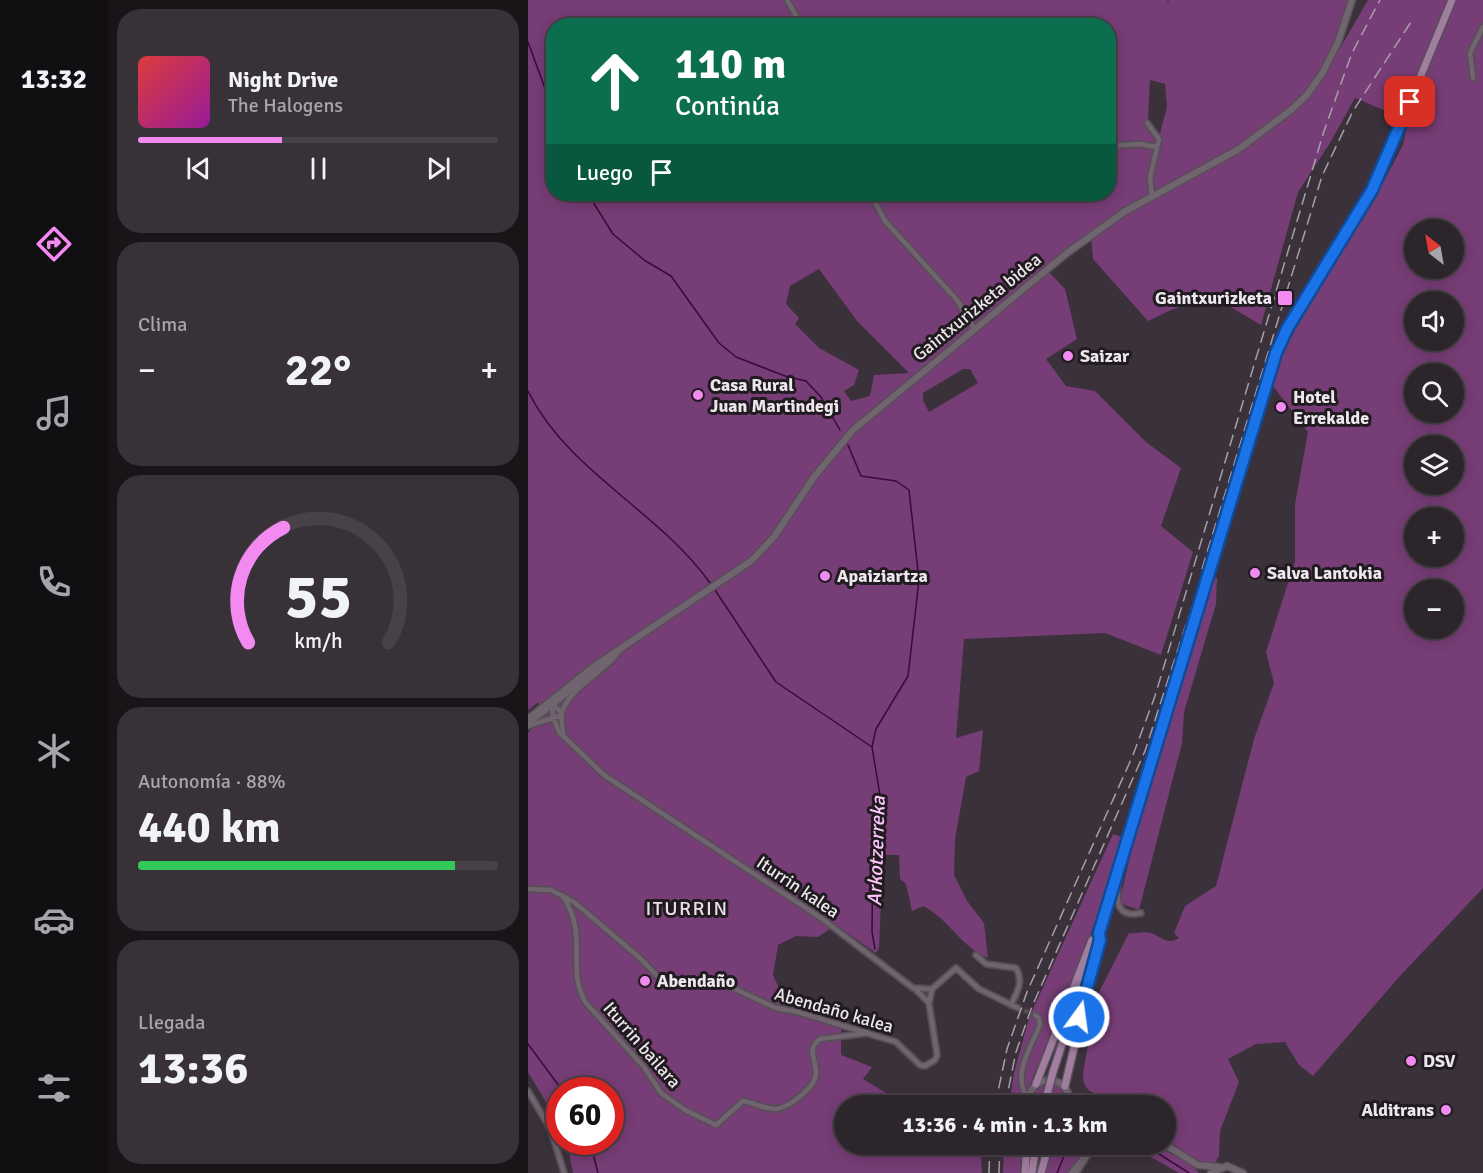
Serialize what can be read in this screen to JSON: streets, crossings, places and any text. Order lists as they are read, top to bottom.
{
  "streets": {
    "main road": ["Gaintxurizketa bidea"],
    "street": ["Iturrin kalea", "Abendaño kalea", "Iturrin bailara"]
  },
  "crossings": [
    ["Gaintxurizketa bidea", "Iturrin kalea"],
    ["Iturrin kalea", "Abendaño kalea"],
    ["Abendaño kalea", "Iturrin bailara"]
  ],
  "districts": ["ITURRIN"],
  "water": ["Arkotzerreka"],
  "places": {
    "transit": ["Gaintxurizketa"],
    "other": [
      "Saizar",
      "Casa Rural Juan Martindegi",
      "Hotel Errekalde",
      "Salva Lantokia",
      "Apaiziartza",
      "Abendaño",
      "DSV",
      "Alditrans"
    ]
  },
  "north": "top left",
  "page": {
    "tabs": "13:32",
    "turn": ["110 m", "Continúa"],
    "song": ["Night Drive", "The Halogens"],
    "then": "Luego",
    "map_buttons": ["+", "−"],
    "tile": [
      "Clima",
      ["Autonomía · 88%", "440 km"],
      ["Llegada", "13:36"]
    ],
    "heat": ["−", "22°", "+"],
    "limit": "60",
    "trip": "13:36 · 4 min · 1.3 km",
    "gauge": ["55", "km/h"]
  }
}
